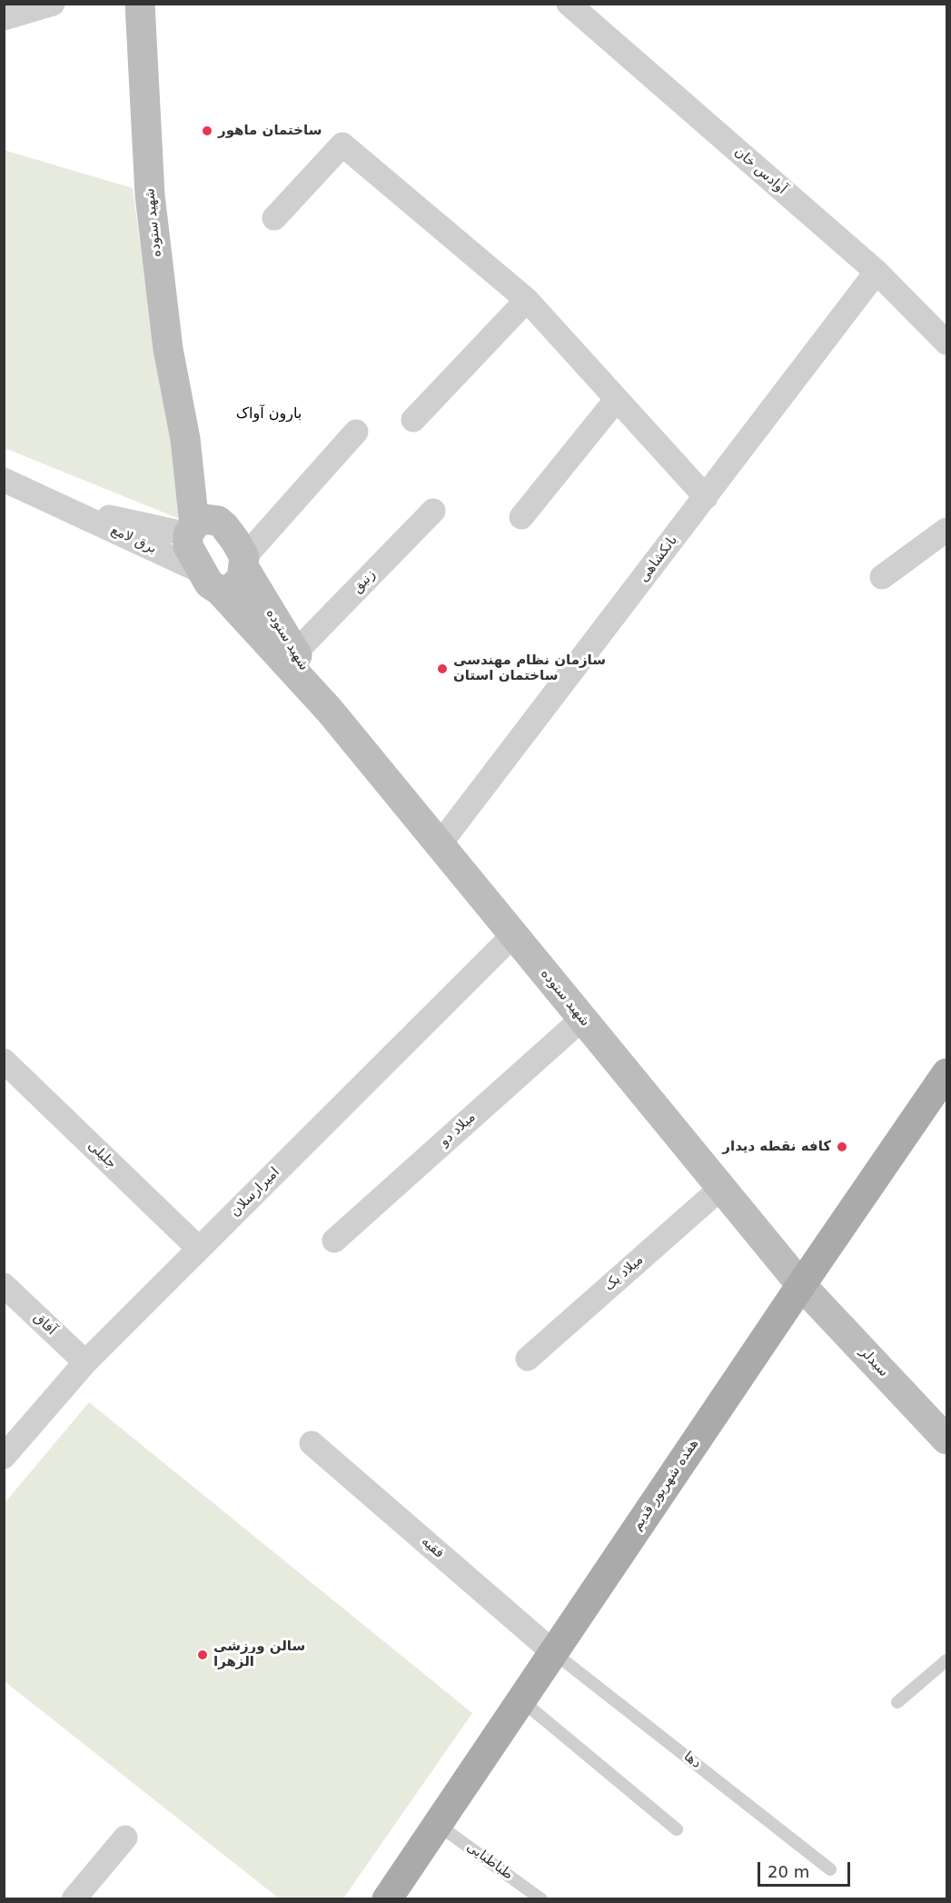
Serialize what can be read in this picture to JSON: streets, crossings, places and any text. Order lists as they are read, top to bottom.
{
  "streets": {
    "main road": ["شهید ستوده", "سیدلر", "هفده شهریور قدیم"],
    "street": [
      "آوادس خان",
      "برق لامع",
      "بانکشاهی",
      "زنبق",
      "میلاد دو",
      "جلیلی",
      "امیرارسلان",
      "میلاد یک",
      "آفاق",
      "فقیه"
    ],
    "lane": ["دها", "طباطبایی"]
  },
  "crossings": [
    ["آوادس خان", "بانکشاهی"],
    ["شهید ستوده", "برق لامع"],
    ["شهید ستوده", "بانکشاهی"],
    ["شهید ستوده", "زنبق"],
    ["شهید ستوده", "میلاد دو"],
    ["شهید ستوده", "امیرارسلان"],
    ["شهید ستوده", "میلاد یک"],
    ["شهید ستوده", "سیدلر"],
    ["شهید ستوده", "هفده شهریور قدیم"],
    ["جلیلی", "امیرارسلان"],
    ["امیرارسلان", "آفاق"],
    ["سیدلر", "هفده شهریور قدیم"],
    ["هفده شهریور قدیم", "فقیه"],
    ["هفده شهریور قدیم", "دها"],
    ["هفده شهریور قدیم", "طباطبایی"],
    ["فقیه", "دها"]
  ],
  "districts": ["بارون آواک"],
  "places": [
    "ساختمان ماهور",
    "سازمان نظام مهندسی ساختمان استان",
    "کافه نقطه دیدار",
    "سالن ورزشی الزهرا"
  ],
  "scale_bar": "20 m"
}
